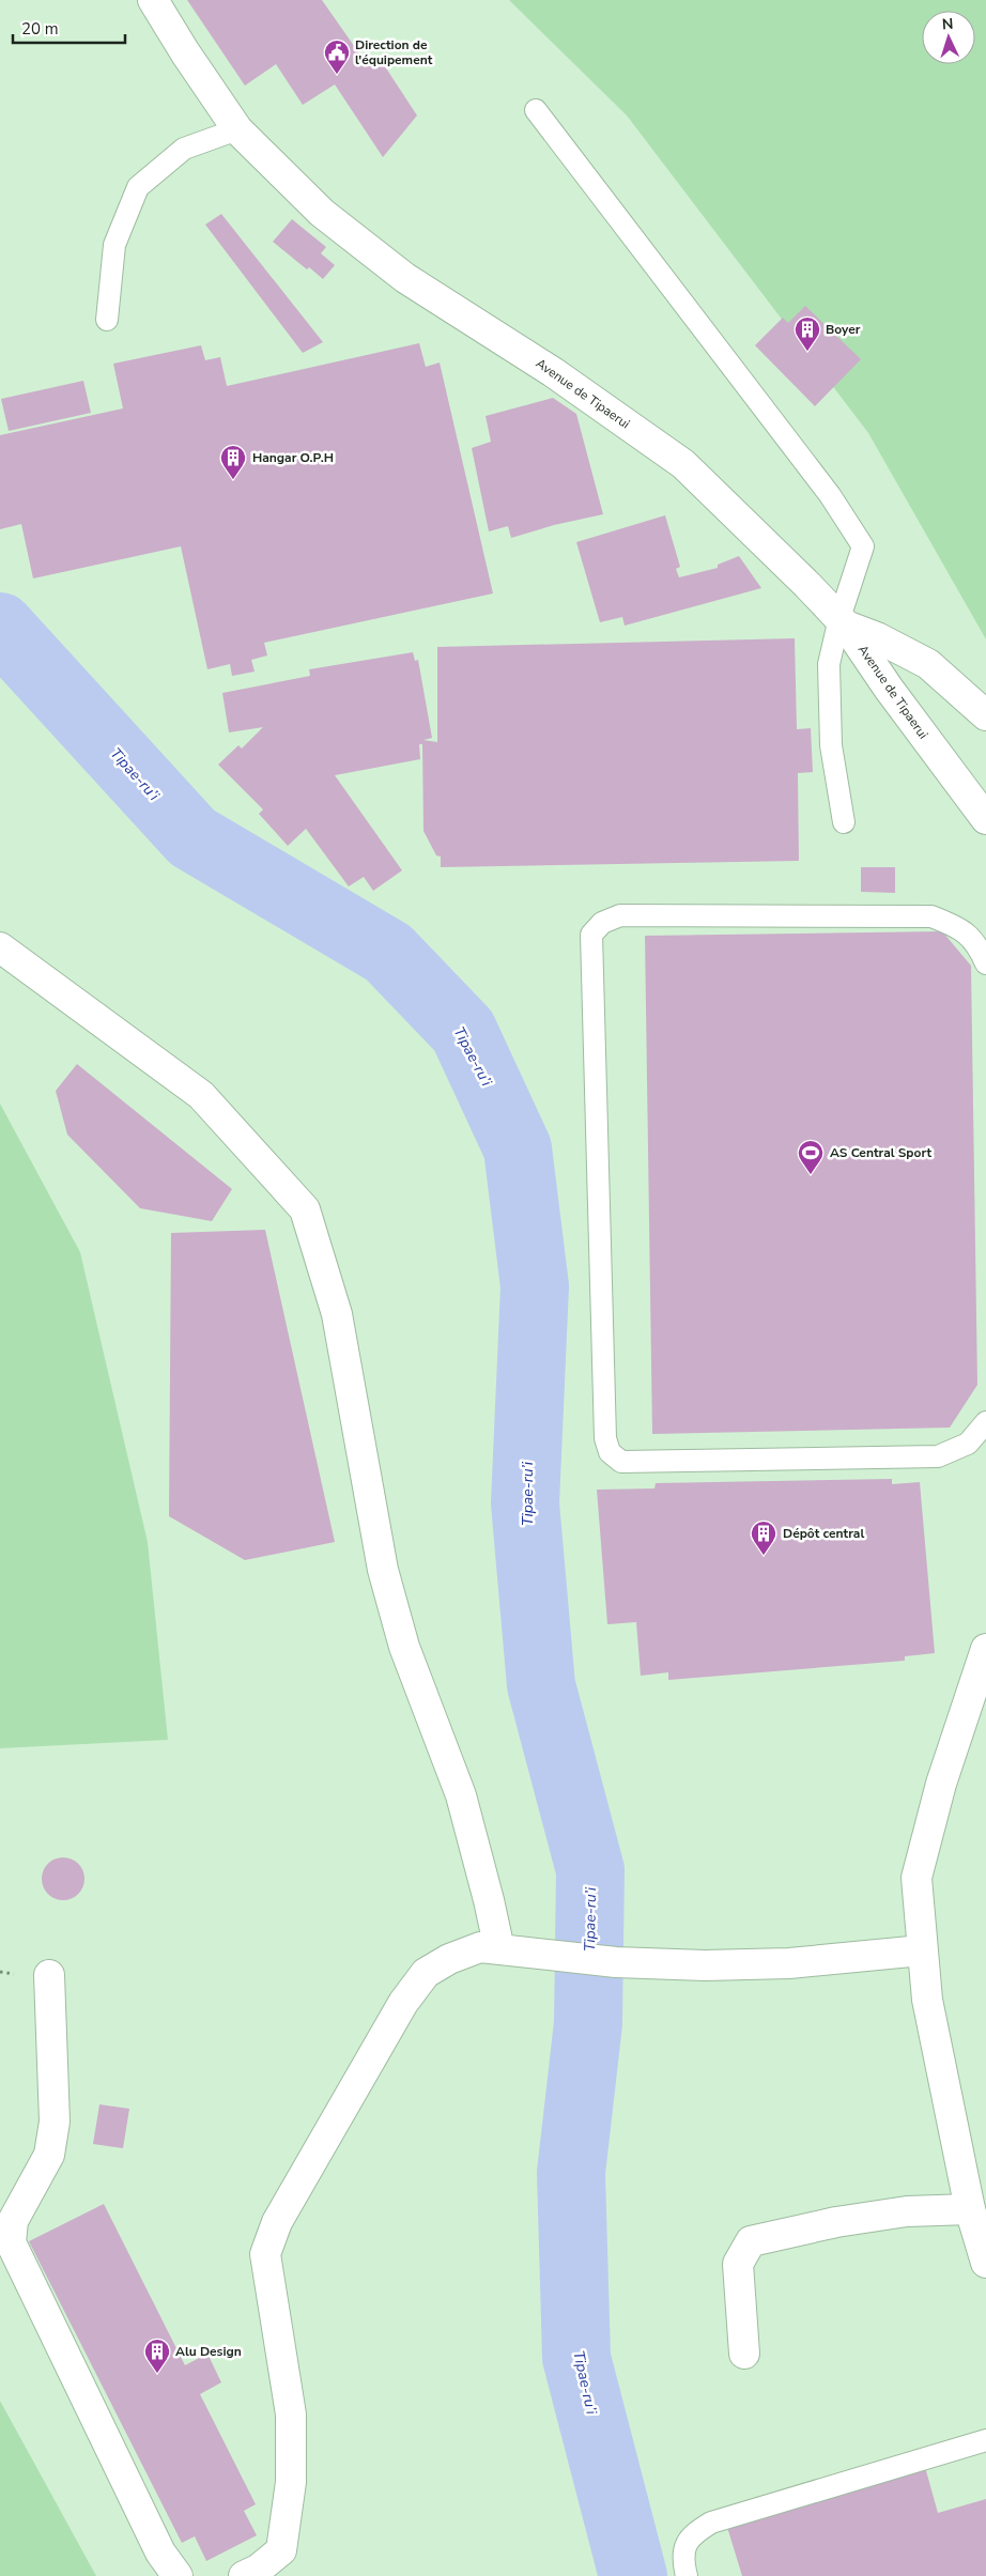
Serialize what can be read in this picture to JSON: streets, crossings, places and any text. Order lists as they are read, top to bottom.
{
  "streets": {
    "street": ["Avenue de Tipaerui"]
  },
  "water": ["Tipae-ru’i"],
  "places": {
    "public building": ["Direction de l'équipement"],
    "building": [
      "Boyer",
      "Hangar O.P.H",
      "Dépôt central",
      "Alu Design"
    ],
    "sports": ["AS Central Sport"]
  },
  "scale_bar": "20 m",
  "north": "top"
}
